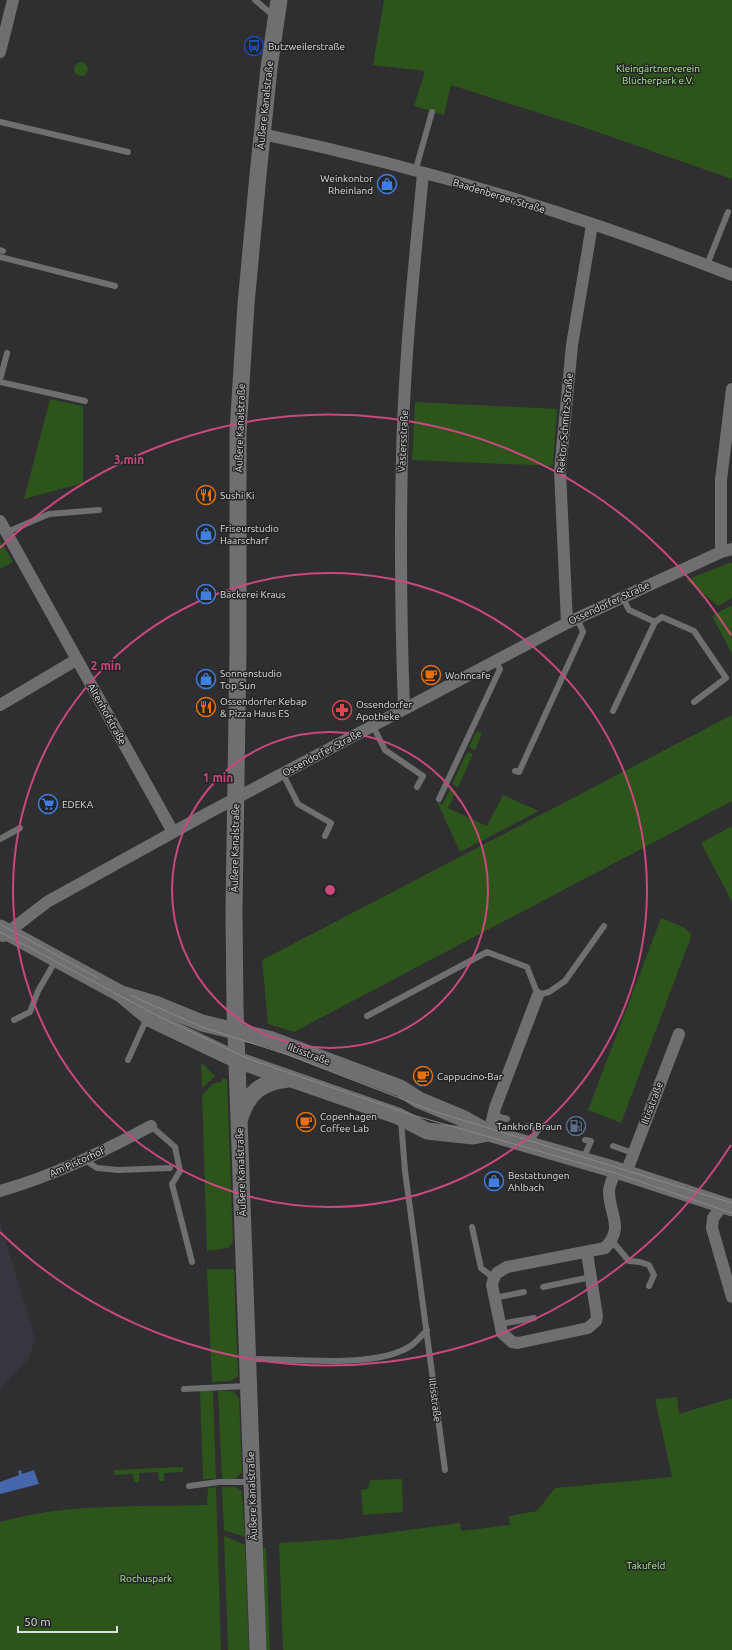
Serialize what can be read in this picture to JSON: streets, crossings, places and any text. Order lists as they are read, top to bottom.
{
  "streets": {
    "main road": ["Äußere Kanalstraße", "Iltisstraße"],
    "street": [
      "Baadenberger Straße",
      "Rektor-Schmitz-Straße",
      "Vastersstraße",
      "Ossendorfer Straße",
      "Altenhofstraße",
      "Am Pistorhof"
    ]
  },
  "crossings": [
    ["Äußere Kanalstraße", "Baadenberger Straße"],
    ["Äußere Kanalstraße", "Ossendorfer Straße"],
    ["Äußere Kanalstraße", "Iltisstraße"],
    ["Baadenberger Straße", "Rektor-Schmitz-Straße"],
    ["Baadenberger Straße", "Vastersstraße"],
    ["Rektor-Schmitz-Straße", "Ossendorfer Straße"],
    ["Vastersstraße", "Ossendorfer Straße"],
    ["Ossendorfer Straße", "Altenhofstraße"],
    ["Ossendorfer Straße", "Iltisstraße"]
  ],
  "parks": ["Kleingärtnerverein Blücherpark e.V.", "Takufeld", "Rochuspark"],
  "places": {
    "bus stop": ["Butzweilerstraße"],
    "shop": [
      "Weinkontor Rheinland",
      "Friseurstudio Haarscharf",
      "Bäckerei Kraus",
      "Sonnenstudio Top Sun",
      "Bestattungen Ahlbach"
    ],
    "restaurant": ["Sushi Ki", "Ossendorfer Kebap & Pizza Haus ES"],
    "cafe": ["Wohncafe", "Cappucino-Bar", "Copenhagen Coffee Lab"],
    "pharmacy": ["Ossendorfer Apotheke"],
    "supermarket": ["EDEKA"],
    "fuel station": ["Tankhof Braun"]
  },
  "scale_bar": "50 m",
  "rings": ["3 min", "2 min", "1 min"]
}
